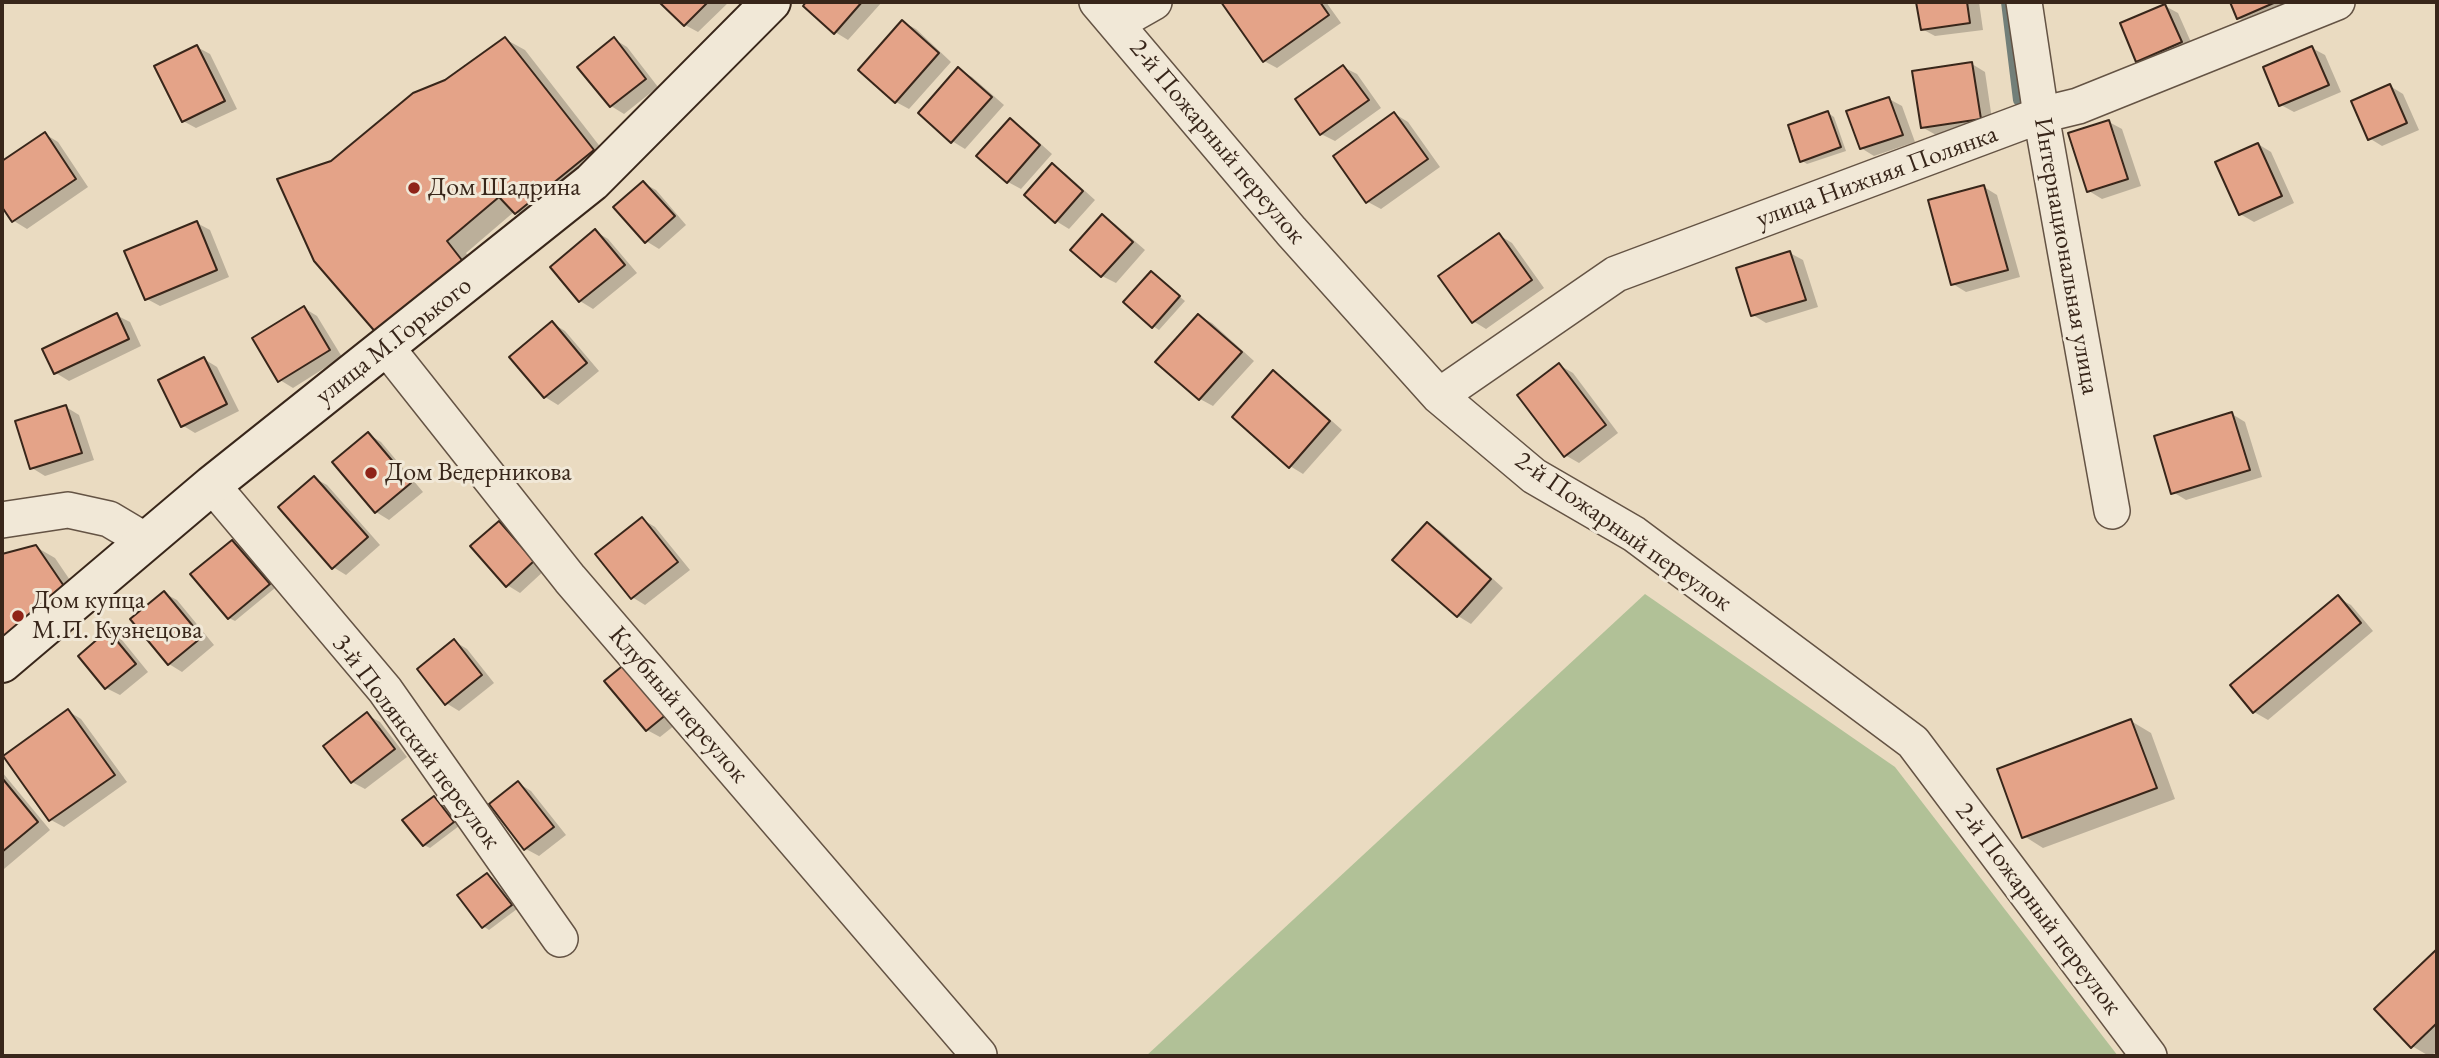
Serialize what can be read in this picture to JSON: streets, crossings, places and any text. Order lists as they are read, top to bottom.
{
  "streets": {
    "street": [
      "2-й Пожарный переулок",
      "улица Нижняя Полянка",
      "Интернациональная улица",
      "улица М.Горького",
      "Клубный переулок",
      "3-й Полянский переулок"
    ]
  },
  "crossings": [
    ["2-й Пожарный переулок", "улица Нижняя Полянка"],
    ["улица Нижняя Полянка", "Интернациональная улица"],
    ["улица М.Горького", "Клубный переулок"],
    ["улица М.Горького", "3-й Полянский переулок"]
  ],
  "places": ["Дом Шадрина", "Дом Ведерникова", "Дом купца М.П. Кузнецова"]
}
